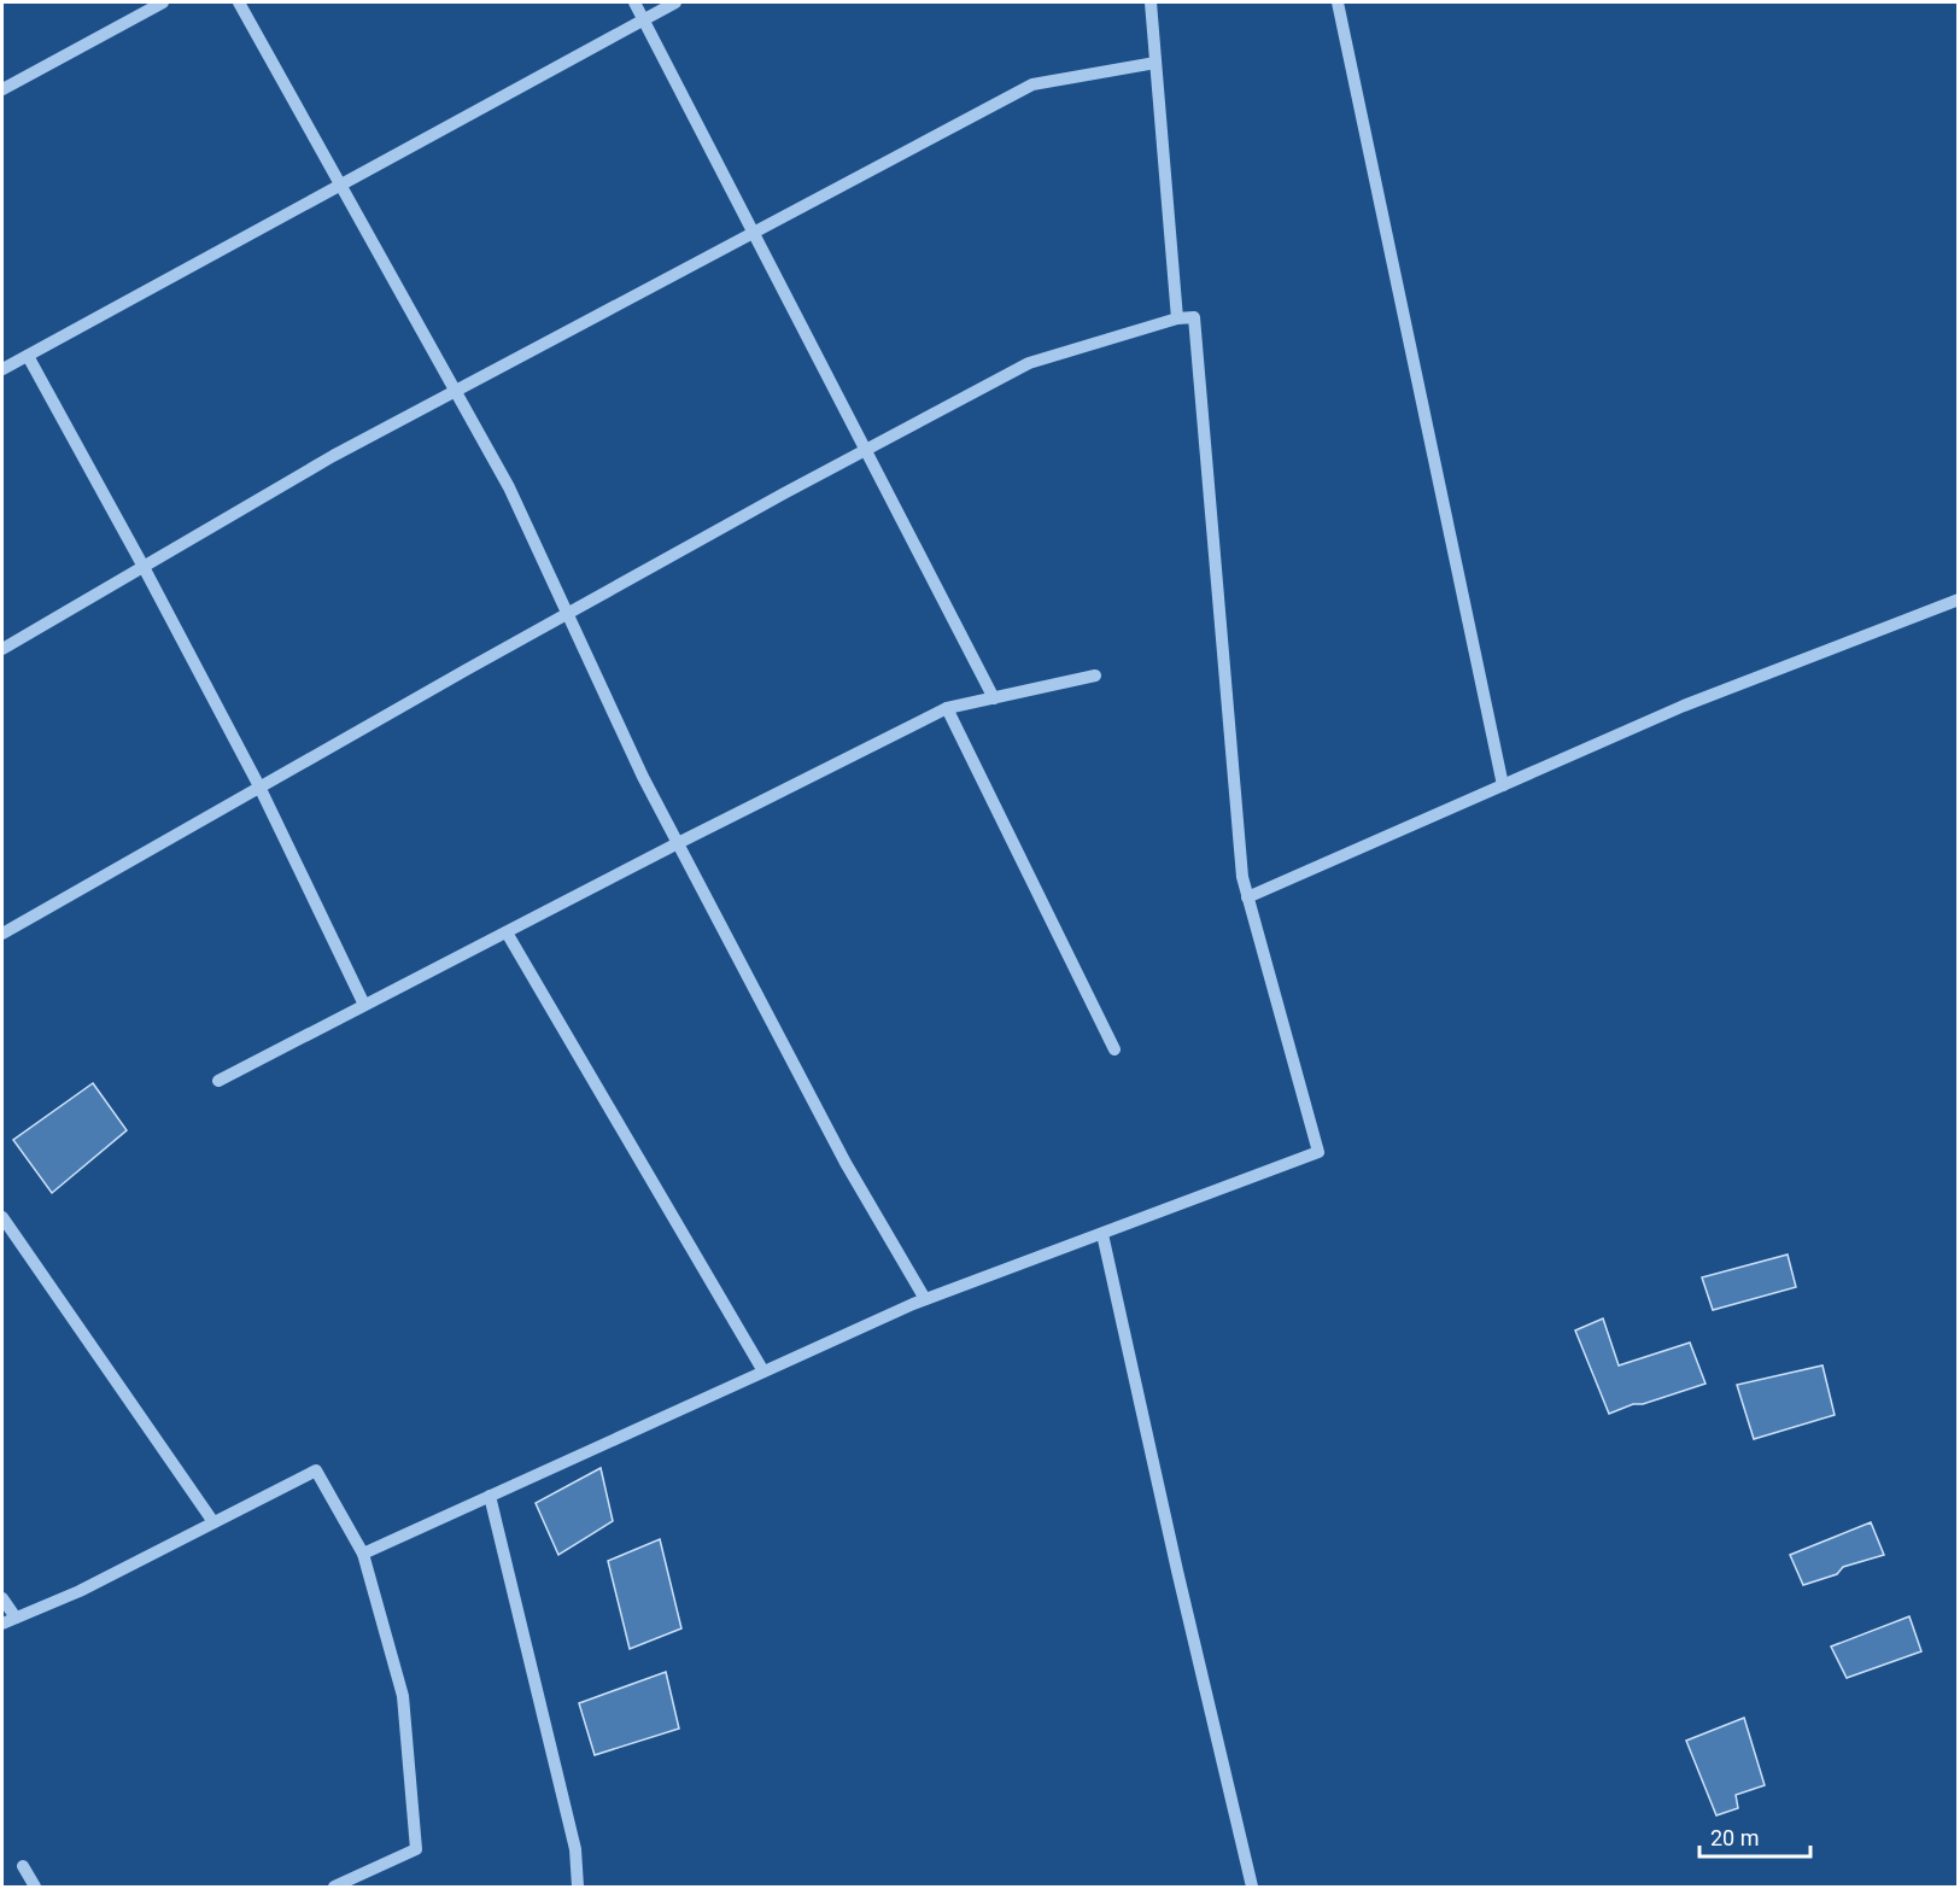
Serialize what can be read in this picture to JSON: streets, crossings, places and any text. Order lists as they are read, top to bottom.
{
  "scale_bar": "20 m"
}
